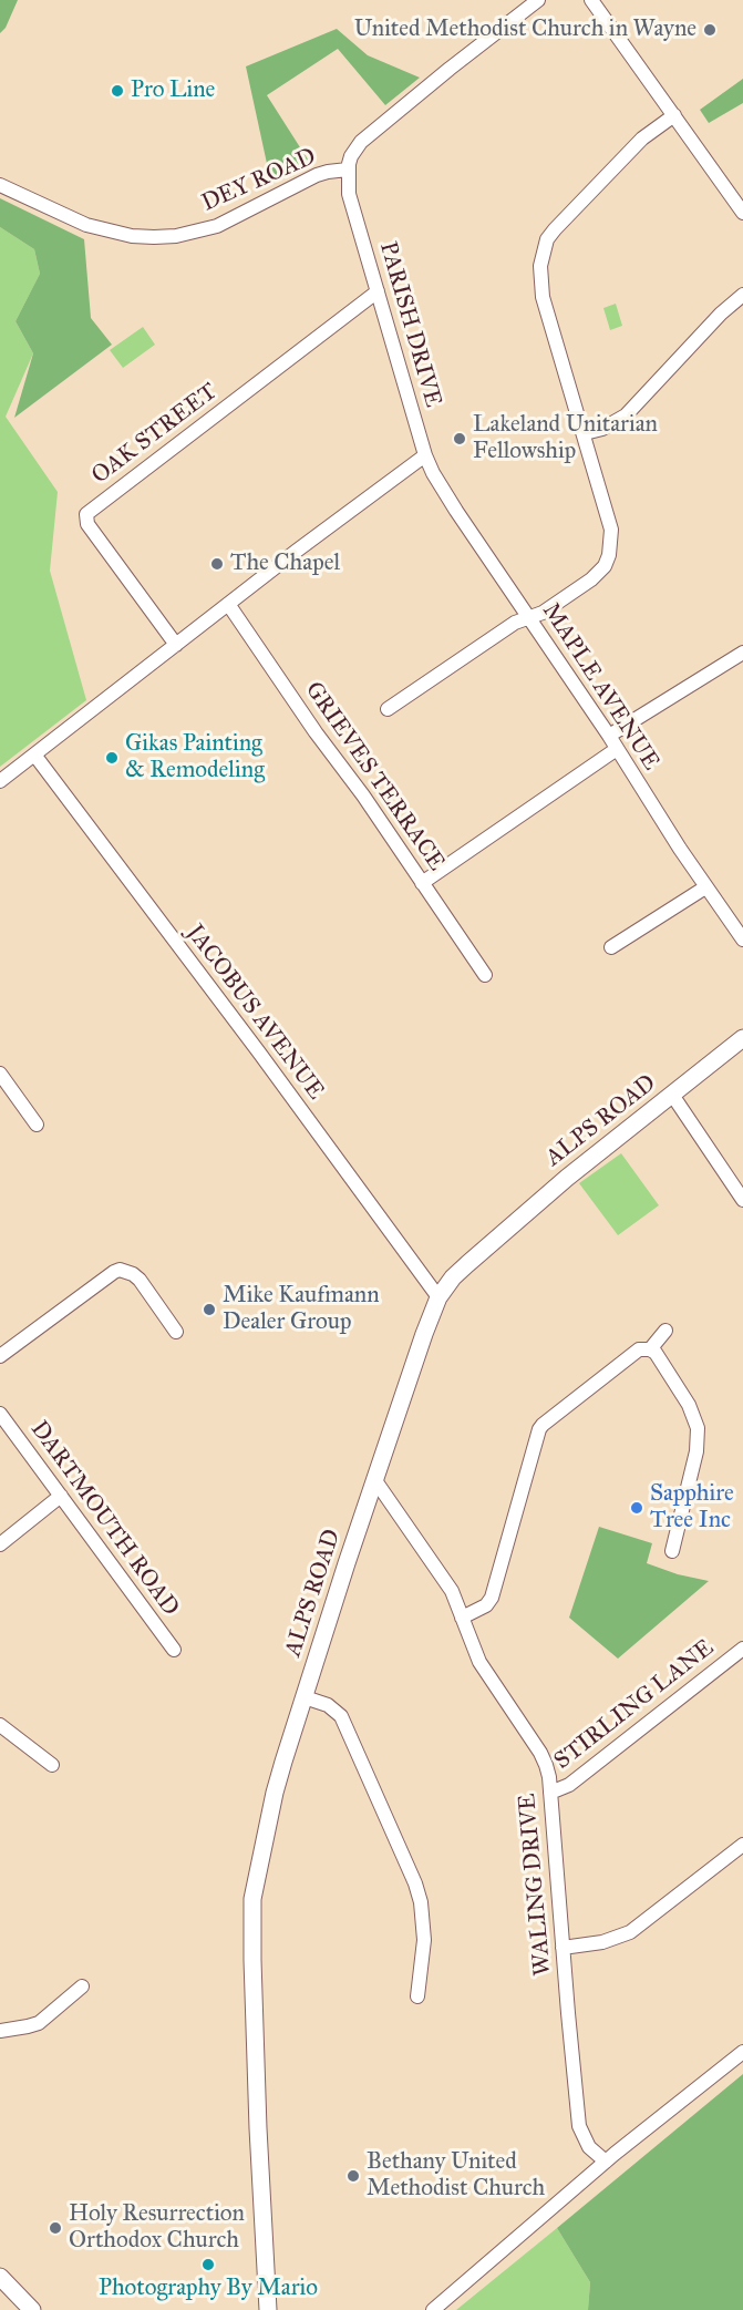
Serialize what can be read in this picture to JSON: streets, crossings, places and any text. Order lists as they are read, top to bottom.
{
  "streets": {
    "main road": ["ALPS ROAD"],
    "street": [
      "DEY ROAD",
      "PARISH DRIVE",
      "OAK STREET",
      "MAPLE AVENUE",
      "GRIEVES TERRACE",
      "JACOBUS AVENUE",
      "DARTMOUTH ROAD",
      "STIRLING LANE",
      "WALING DRIVE"
    ]
  },
  "crossings": [
    ["DEY ROAD", "PARISH DRIVE"],
    ["PARISH DRIVE", "OAK STREET"],
    ["PARISH DRIVE", "MAPLE AVENUE"],
    ["JACOBUS AVENUE", "ALPS ROAD"],
    ["ALPS ROAD", "WALING DRIVE"],
    ["STIRLING LANE", "WALING DRIVE"]
  ],
  "places": [
    "United Methodist Church in Wayne",
    "Pro Line",
    "Lakeland Unitarian Fellowship",
    "The Chapel",
    "Gikas Painting & Remodeling",
    "Mike Kaufmann Dealer Group",
    "Sapphire Tree Inc",
    "Bethany United Methodist Church",
    "Holy Resurrection Orthodox Church",
    "Photography By Mario"
  ]
}
